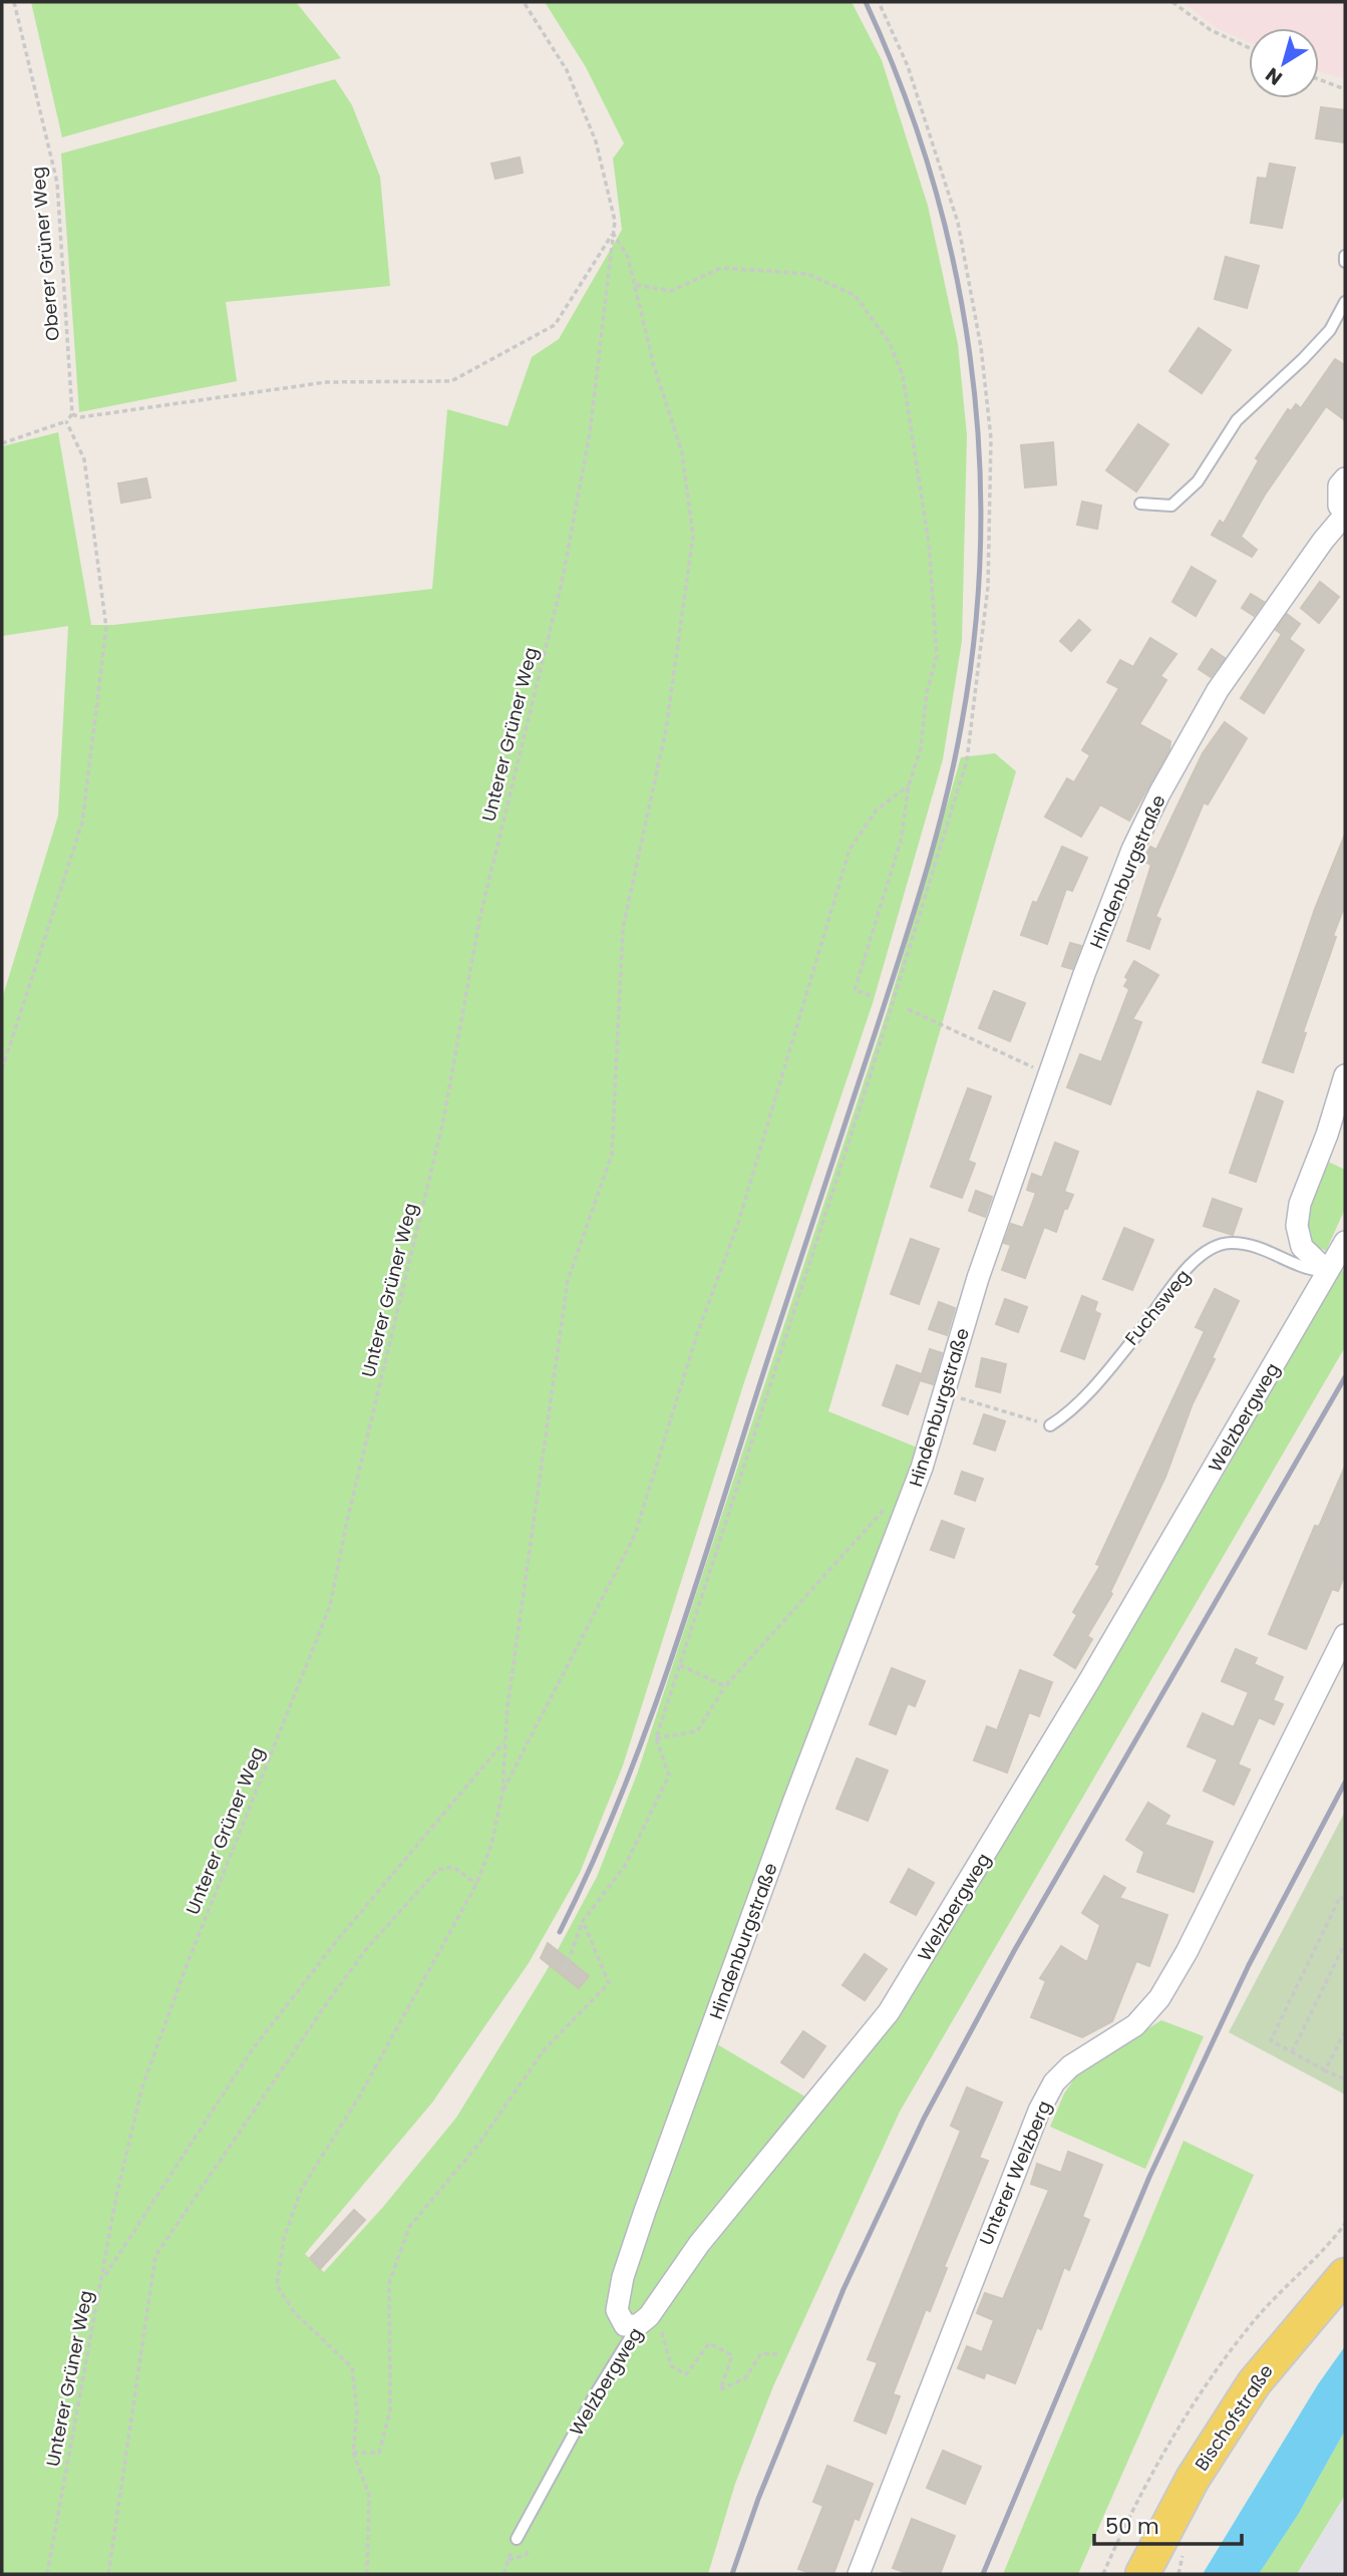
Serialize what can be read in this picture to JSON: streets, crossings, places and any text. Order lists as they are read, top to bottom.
{
  "streets": {
    "main road": ["Bischofstraße"],
    "street": ["Hindenburgstraße", "Welzbergweg", "Unterer Welzberg"],
    "lane": ["Fuchsweg"],
    "path": ["Oberer Grüner Weg", "Unterer Grüner Weg"]
  },
  "crossings": [
    ["Hindenburgstraße", "Welzbergweg"],
    ["Fuchsweg", "Welzbergweg"]
  ],
  "scale_bar": "50 m",
  "north": "bottom left"
}
